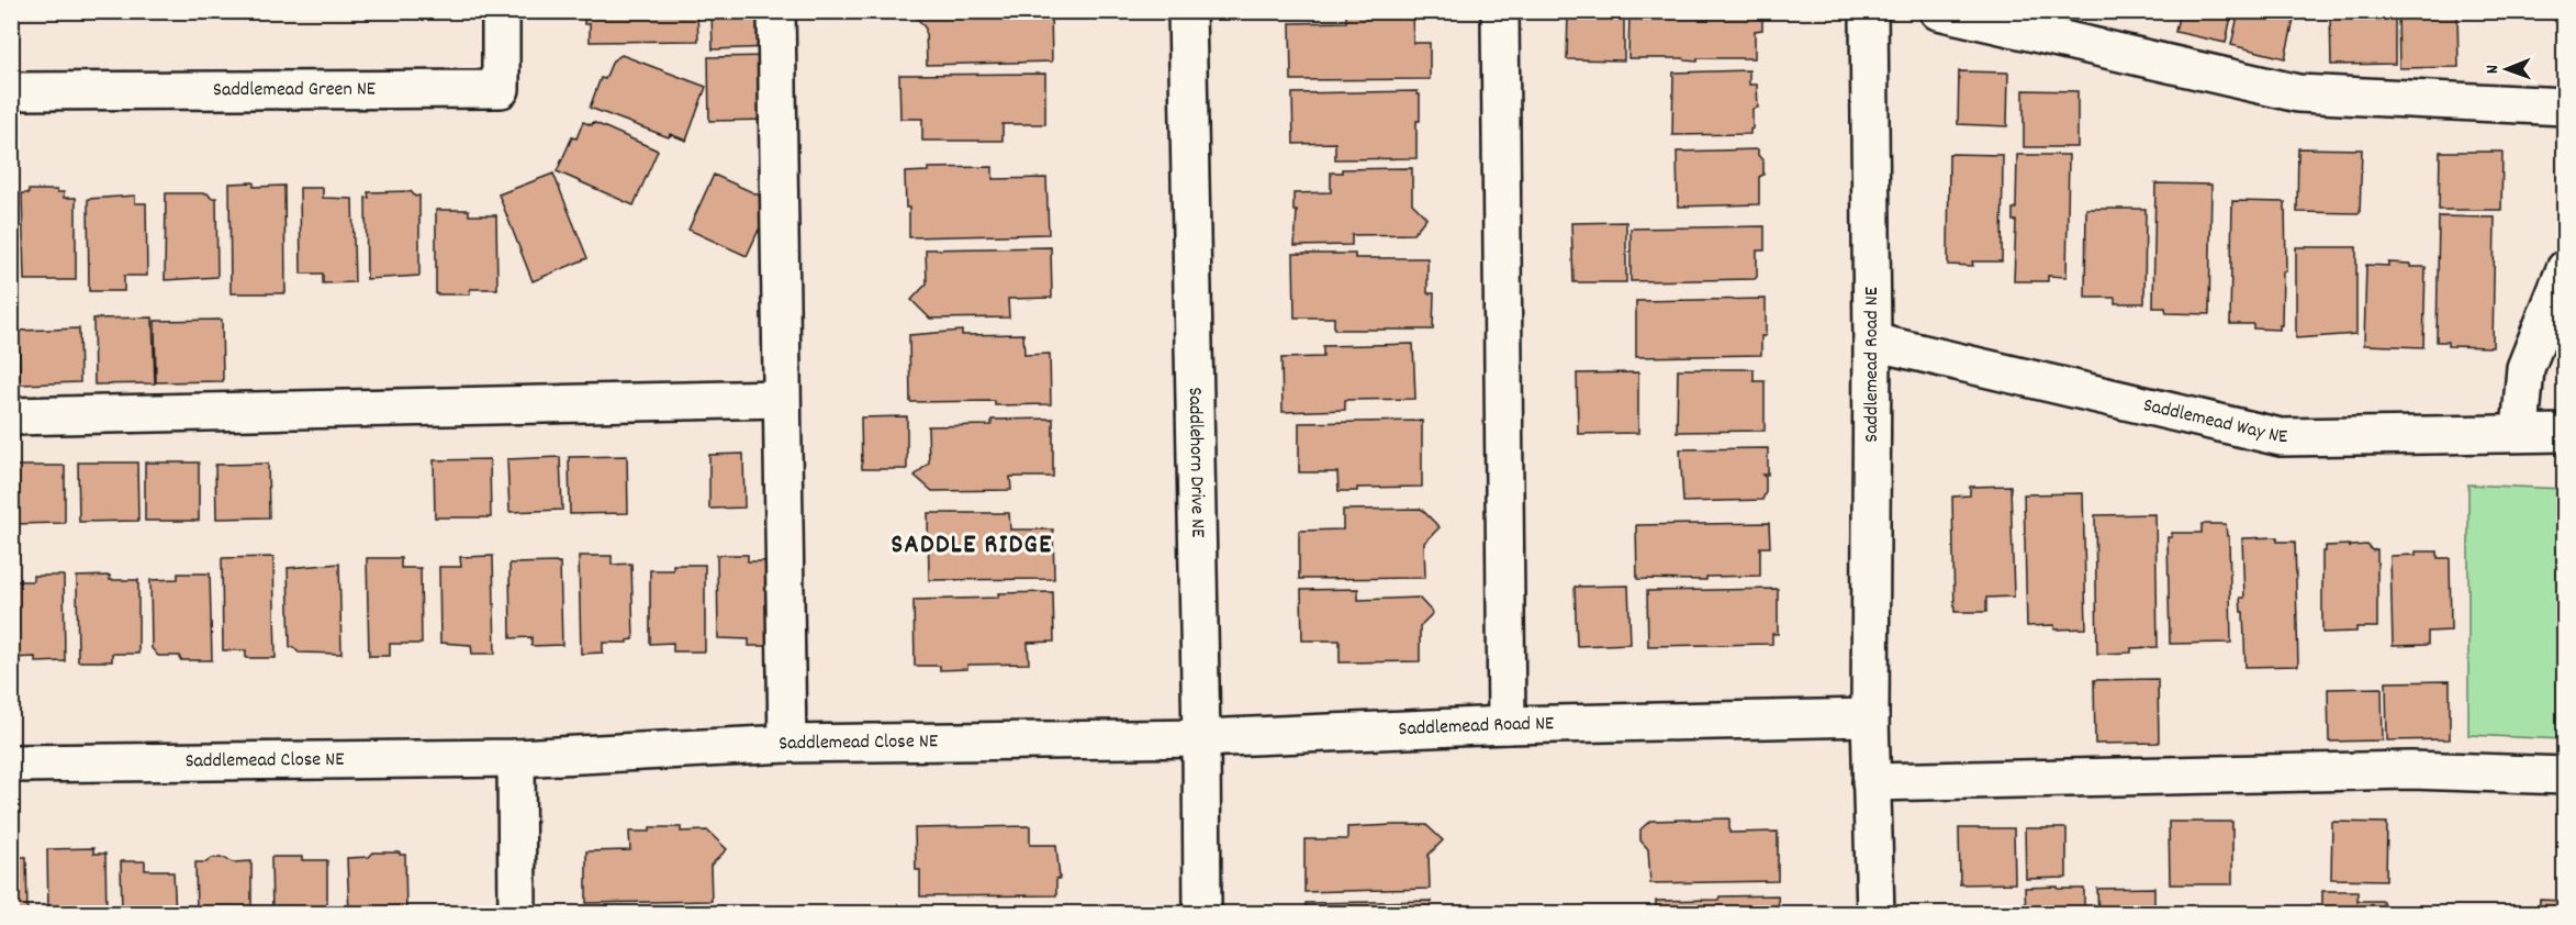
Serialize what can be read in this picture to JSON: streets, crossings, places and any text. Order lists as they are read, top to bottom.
{
  "streets": {
    "street": [
      "Saddlemead Green NE",
      "Saddlemead Road NE",
      "Saddlemead Way NE",
      "Saddlehorn Drive NE",
      "Saddlemead Close NE"
    ]
  },
  "crossings": [
    ["Saddlemead Road NE", "Saddlemead Way NE"],
    ["Saddlemead Road NE", "Saddlehorn Drive NE"],
    ["Saddlemead Road NE", "Saddlemead Close NE"],
    ["Saddlehorn Drive NE", "Saddlemead Close NE"]
  ],
  "districts": ["SADDLE RIDGE"],
  "north": "left"
}
